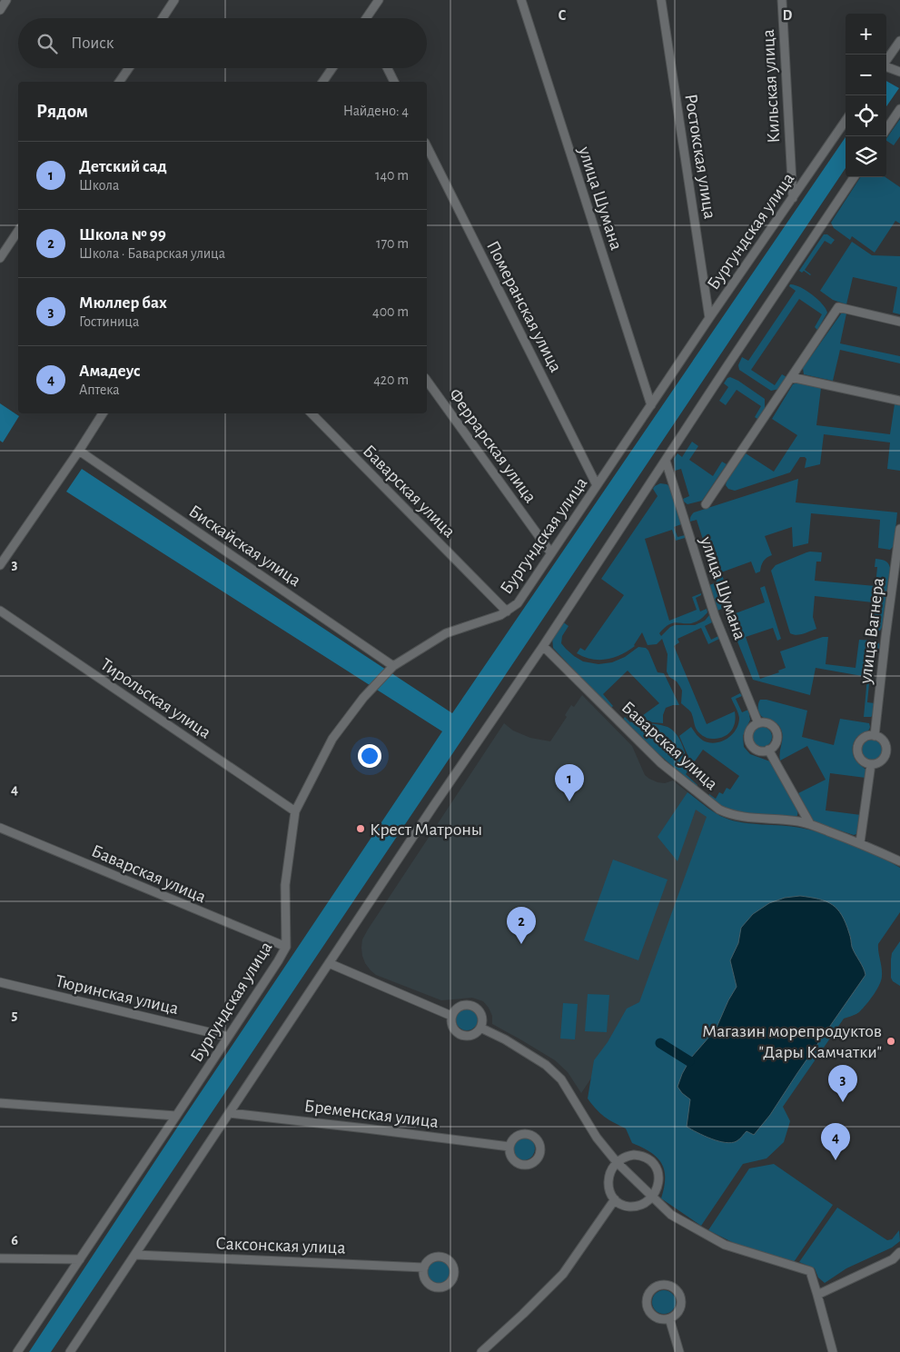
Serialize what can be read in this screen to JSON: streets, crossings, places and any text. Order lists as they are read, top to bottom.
{
  "streets": {
    "street": [
      "Кильская улица",
      "Ростокская улица",
      "улица Шумана",
      "Бургундская улица",
      "Померанская улица",
      "Феррарская улица",
      "Баварская улица",
      "Бискайская улица",
      "улица Вагнера",
      "Тирольская улица",
      "Тюринская улица",
      "Бременская улица",
      "Саксонская улица"
    ]
  },
  "crossings": [
    ["Кильская улица", "Бургундская улица"],
    ["Ростокская улица", "Бургундская улица"],
    ["улица Шумана", "Бургундская улица"],
    ["Бургундская улица", "Померанская улица"],
    ["Бургундская улица", "Феррарская улица"],
    ["Бургундская улица", "Баварская улица"],
    ["Бургундская улица", "Бискайская улица"],
    ["Бургундская улица", "Тирольская улица"],
    ["Бургундская улица", "Тюринская улица"]
  ],
  "places": ["Крест Матроны", "Магазин морепродуктов \"Дары Камчатки\""],
  "page": {
    "map_buttons": ["+", "−"],
    "search": "Поиск",
    "heading": ["Рядом", "Найдено: 4"],
    "list": [
      {
        "mark": "1",
        "name": "Детский сад",
        "note": "Школа",
        "value": "140 m"
      },
      {
        "mark": "2",
        "name": "Школа № 99",
        "note": "Школа · Баварская улица",
        "value": "170 m"
      },
      {
        "mark": "3",
        "name": "Мюллер бах",
        "note": "Гостиница",
        "value": "400 m"
      },
      {
        "mark": "4",
        "name": "Амадеус",
        "note": "Аптека",
        "value": "420 m"
      }
    ],
    "pins": [
      "1",
      "2",
      "3",
      "4"
    ]
  },
  "grid": {
    "columns": ["C", "D"],
    "rows": [
      "3",
      "4",
      "5",
      "6"
    ]
  }
}
